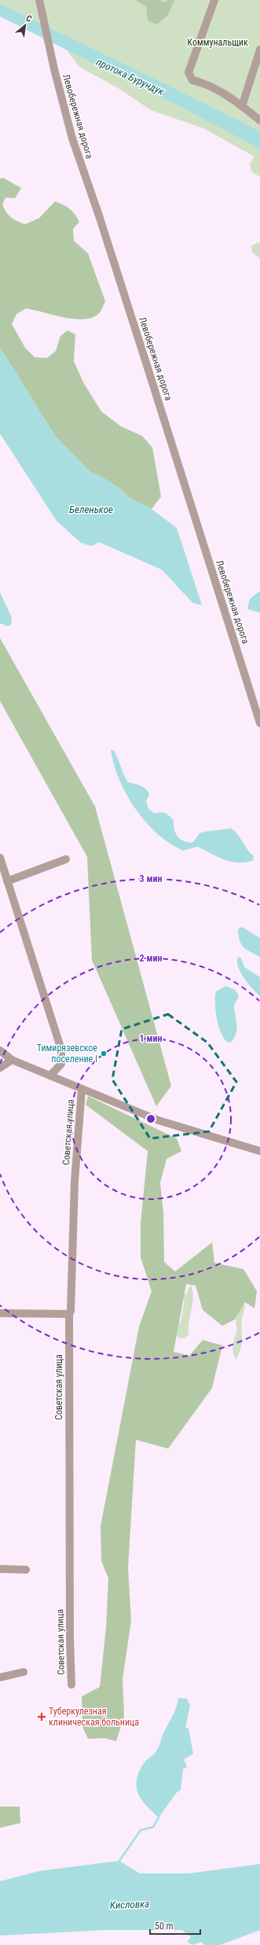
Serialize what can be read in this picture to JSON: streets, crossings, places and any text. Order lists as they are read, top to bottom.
{
  "streets": {
    "street": ["Левобережная дорога", "Советская улица"]
  },
  "water": ["протока Бурундук", "Беленькое", "Кисловка"],
  "parks": ["Коммунальщик"],
  "places": {
    "other": ["Тимирязевское поселение I"],
    "health": ["Туберкулезная клиническая больница"]
  },
  "scale_bar": "50 m",
  "north": "top right",
  "rings": ["3 мин", "2 мин", "1 мин"]
}
